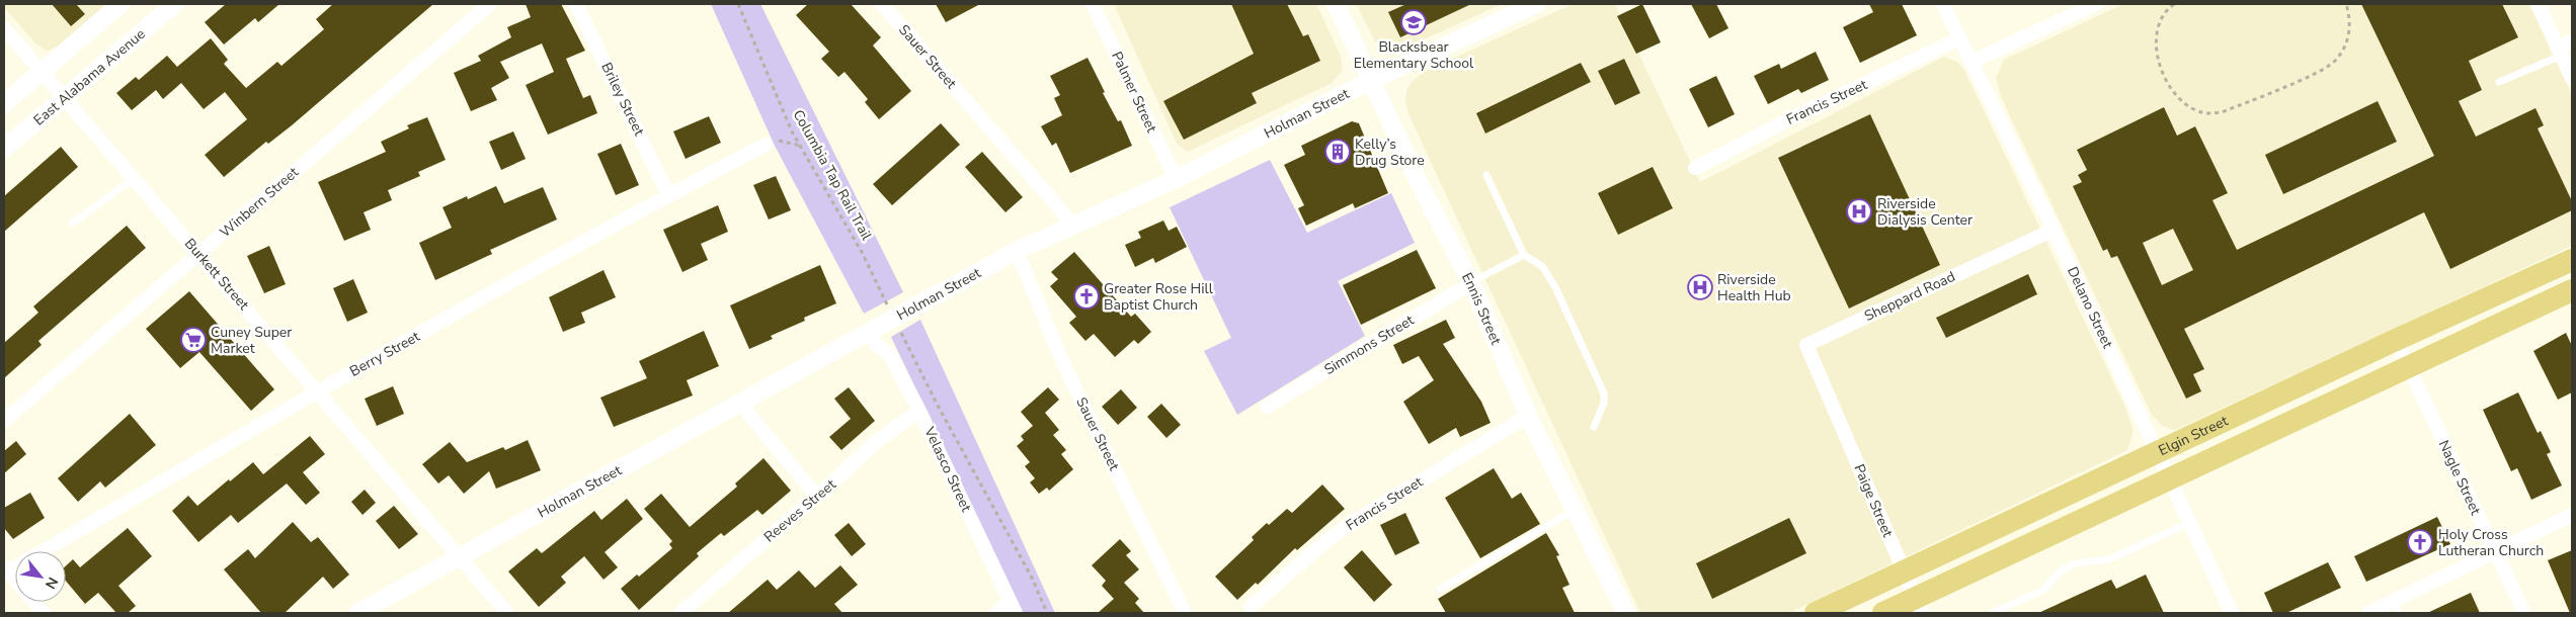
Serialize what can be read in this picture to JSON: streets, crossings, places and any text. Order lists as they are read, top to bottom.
{
  "streets": {
    "main road": ["Elgin Street"],
    "street": [
      "Sauer Street",
      "East Alabama Avenue",
      "Palmer Street",
      "Briley Street",
      "Francis Street",
      "Holman Street",
      "Winbern Street",
      "Burkett Street",
      "Sheppard Road",
      "Delano Street",
      "Ennis Street",
      "Simmons Street",
      "Berry Street",
      "Velasco Street",
      "Nagle Street",
      "Paige Street",
      "Reeves Street"
    ],
    "path": ["Columbia Tap Rail Trail"]
  },
  "crossings": [
    ["Sauer Street", "Holman Street"],
    ["East Alabama Avenue", "Burkett Street"],
    ["Palmer Street", "Holman Street"],
    ["Briley Street", "Berry Street"],
    ["Francis Street", "Delano Street"],
    ["Francis Street", "Ennis Street"],
    ["Holman Street", "Burkett Street"],
    ["Holman Street", "Ennis Street"],
    ["Holman Street", "Velasco Street"],
    ["Winbern Street", "Burkett Street"],
    ["Burkett Street", "Berry Street"],
    ["Sheppard Road", "Delano Street"],
    ["Sheppard Road", "Paige Street"],
    ["Delano Street", "Elgin Street"],
    ["Ennis Street", "Simmons Street"],
    ["Elgin Street", "Nagle Street"],
    ["Elgin Street", "Paige Street"],
    ["Velasco Street", "Reeves Street"]
  ],
  "places": {
    "school or university": ["Blacksbear Elementary School"],
    "building": ["Kelly’s Drug Store"],
    "hospital": ["Riverside Dialysis Center", "Riverside Health Hub"],
    "church": ["Greater Rose Hill Baptist Church", "Holy Cross Lutheran Church"],
    "supermarket": ["Cuney Super Market"]
  },
  "north": "bottom right"
}
